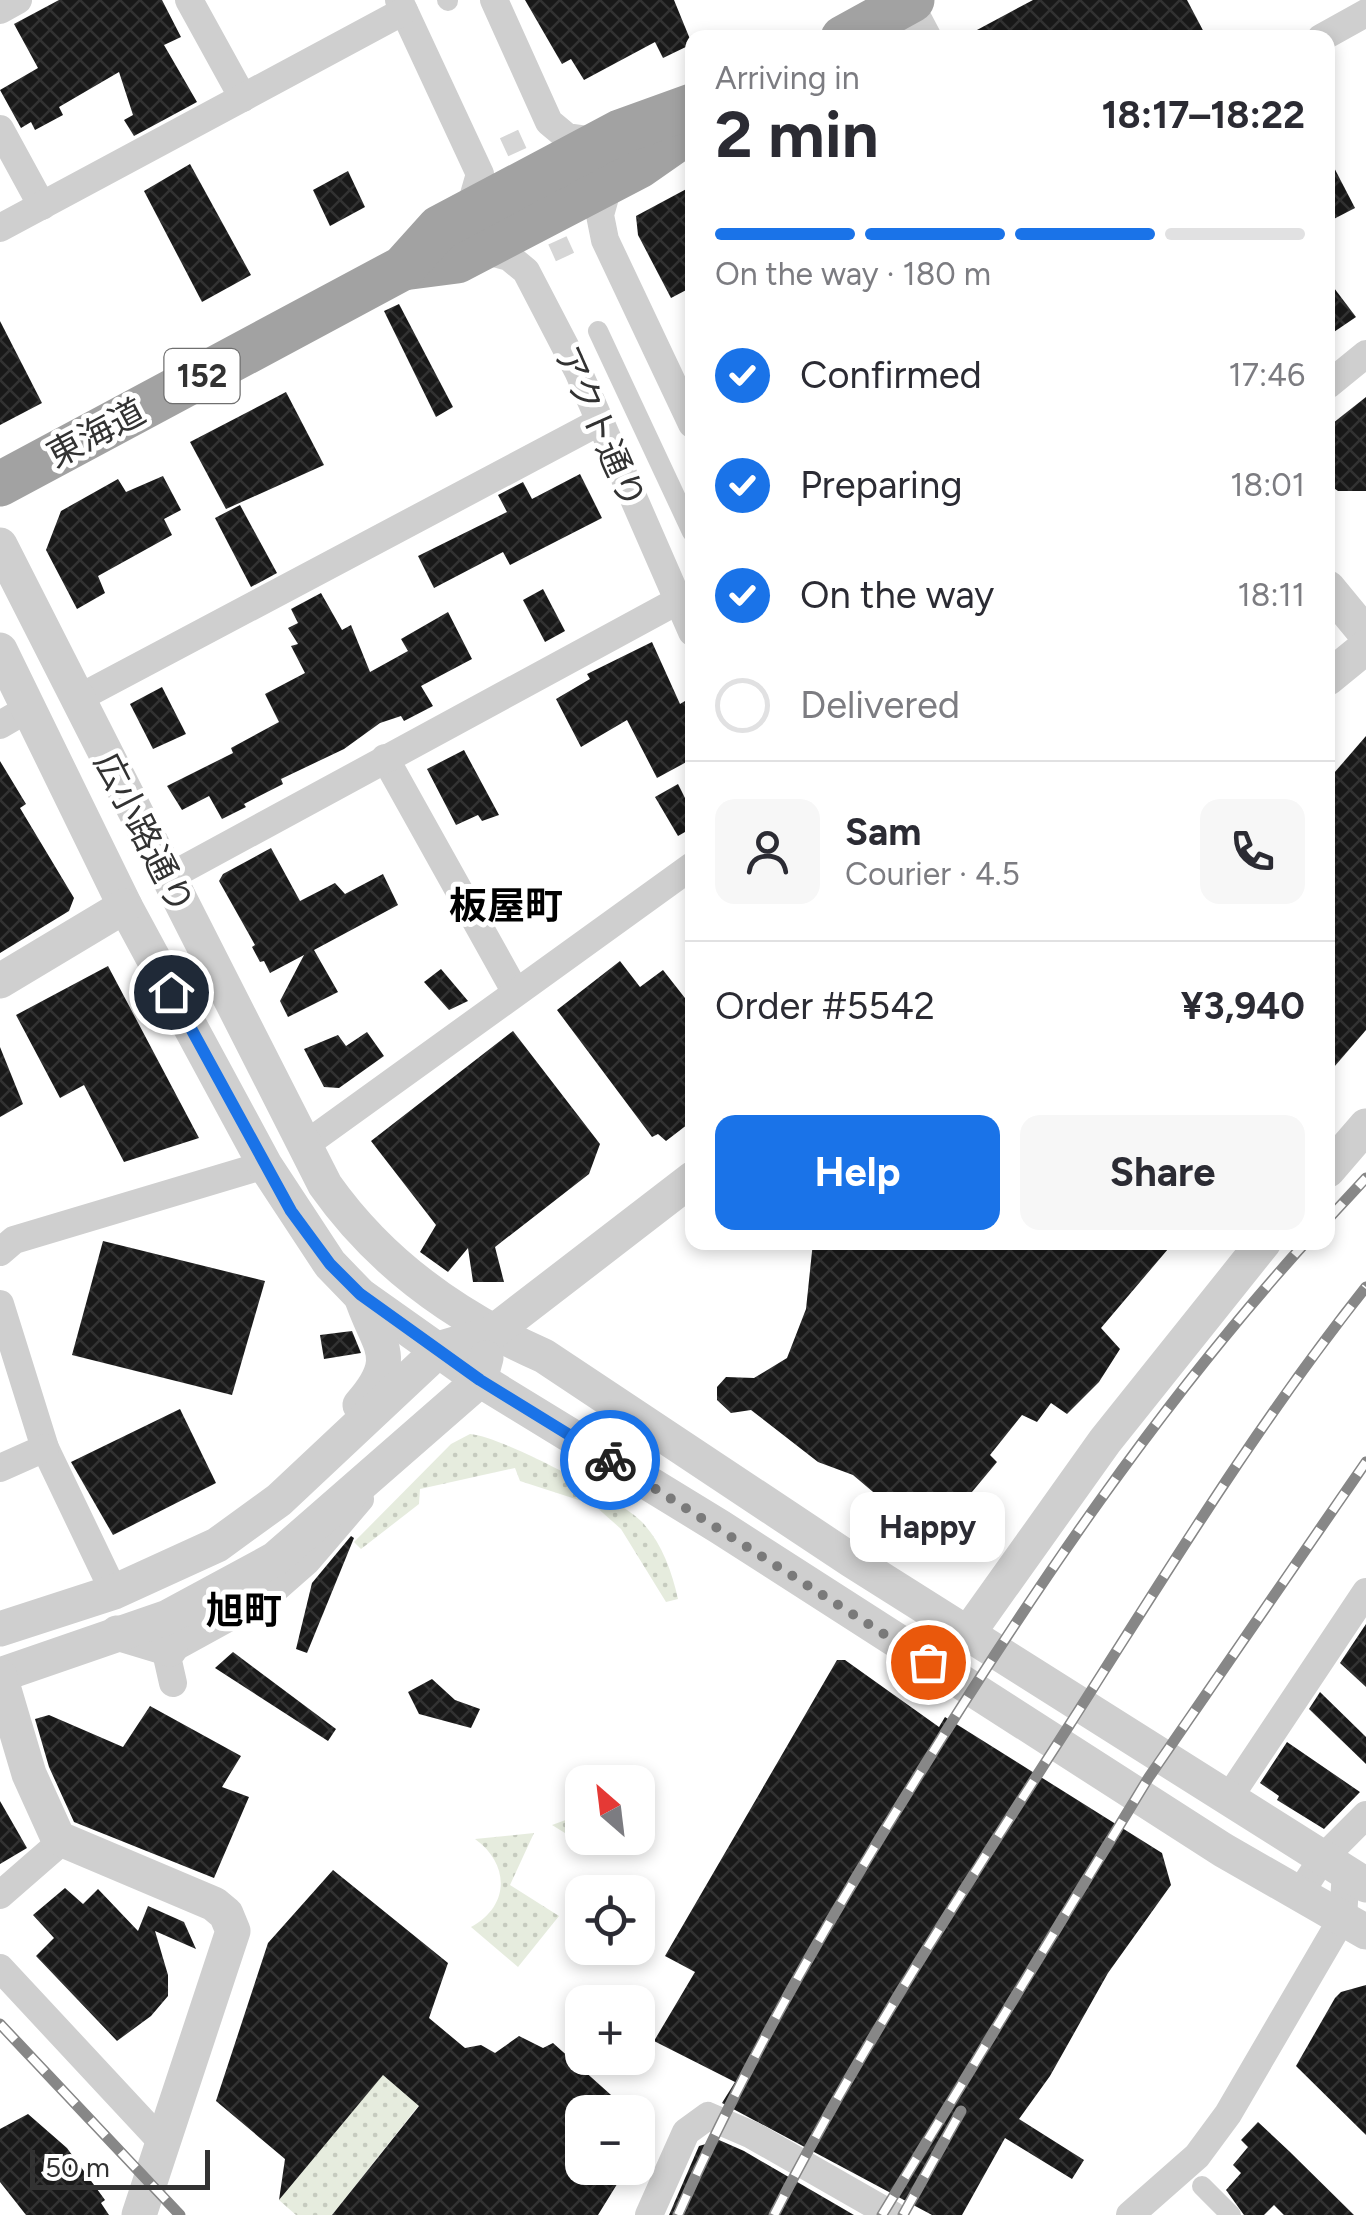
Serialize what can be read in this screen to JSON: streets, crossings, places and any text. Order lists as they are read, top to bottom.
{
  "streets": {
    "highway": ["152", "東海道"],
    "street": ["アクト通り", "広小路通り"]
  },
  "crossings": [
    ["アクト通り", "東海道"]
  ],
  "districts": ["板屋町", "旭町"],
  "places": ["Happy"],
  "scale_bar": "50 m",
  "north": "top left",
  "page": {
    "heading": ["2 min", "Arriving in", "18:17–18:22"],
    "panel": [
      "Sam",
      "Courier · 4.5",
      "Order #5542",
      "¥3,940"
    ],
    "bar": "On the way · 180 m",
    "list": [
      ["Confirmed", "17:46"],
      ["Preparing", "18:01"],
      ["On the way", "18:11"],
      "Delivered"
    ],
    "buttons": ["Help", "Share"],
    "bubble": "Happy",
    "map_buttons": ["+", "−"],
    "scale": "50 m"
  }
}
